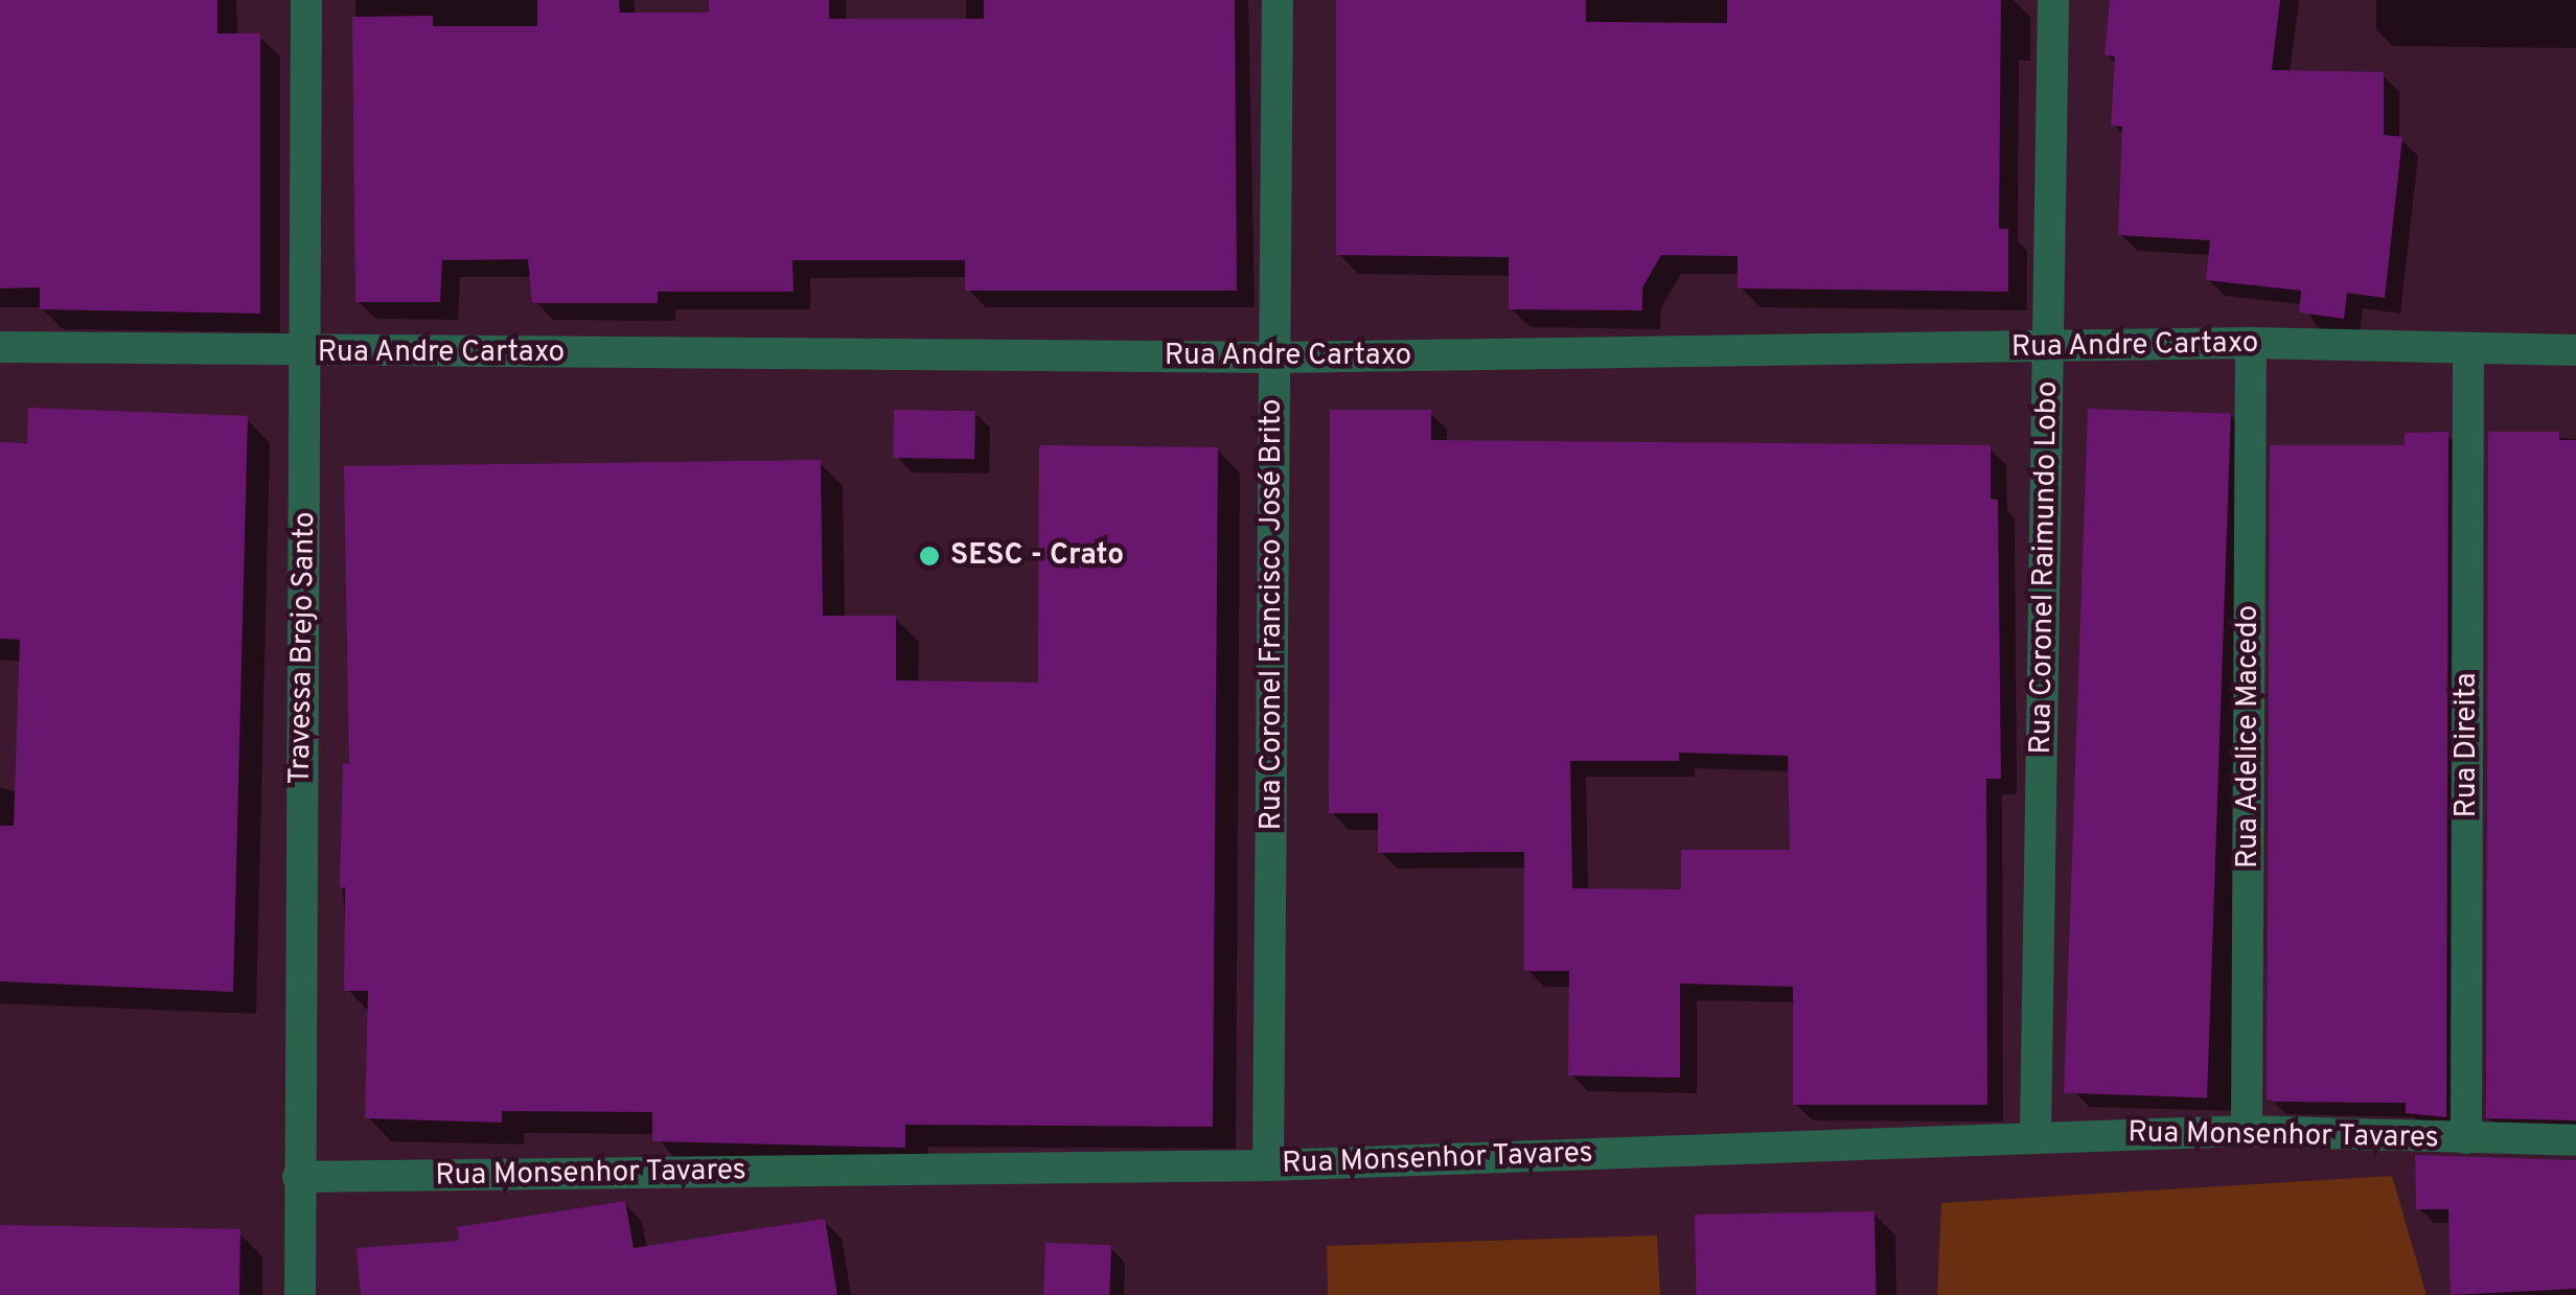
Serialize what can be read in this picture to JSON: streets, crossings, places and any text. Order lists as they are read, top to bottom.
{
  "streets": {
    "street": [
      "Rua Andre Cartaxo",
      "Rua Coronel Raimundo Lobo",
      "Rua Coronel Francisco José Brito",
      "Travessa Brejo Santo",
      "Rua Adelice Macedo",
      "Rua Direita",
      "Rua Monsenhor Tavares"
    ]
  },
  "crossings": [
    ["Rua Andre Cartaxo", "Rua Coronel Raimundo Lobo"],
    ["Rua Andre Cartaxo", "Rua Coronel Francisco José Brito"],
    ["Rua Andre Cartaxo", "Travessa Brejo Santo"],
    ["Rua Andre Cartaxo", "Rua Adelice Macedo"],
    ["Rua Andre Cartaxo", "Rua Direita"],
    ["Rua Coronel Raimundo Lobo", "Rua Monsenhor Tavares"],
    ["Rua Coronel Francisco José Brito", "Rua Monsenhor Tavares"],
    ["Travessa Brejo Santo", "Rua Monsenhor Tavares"],
    ["Rua Adelice Macedo", "Rua Monsenhor Tavares"],
    ["Rua Direita", "Rua Monsenhor Tavares"]
  ],
  "places": ["SESC - Crato"]
}
